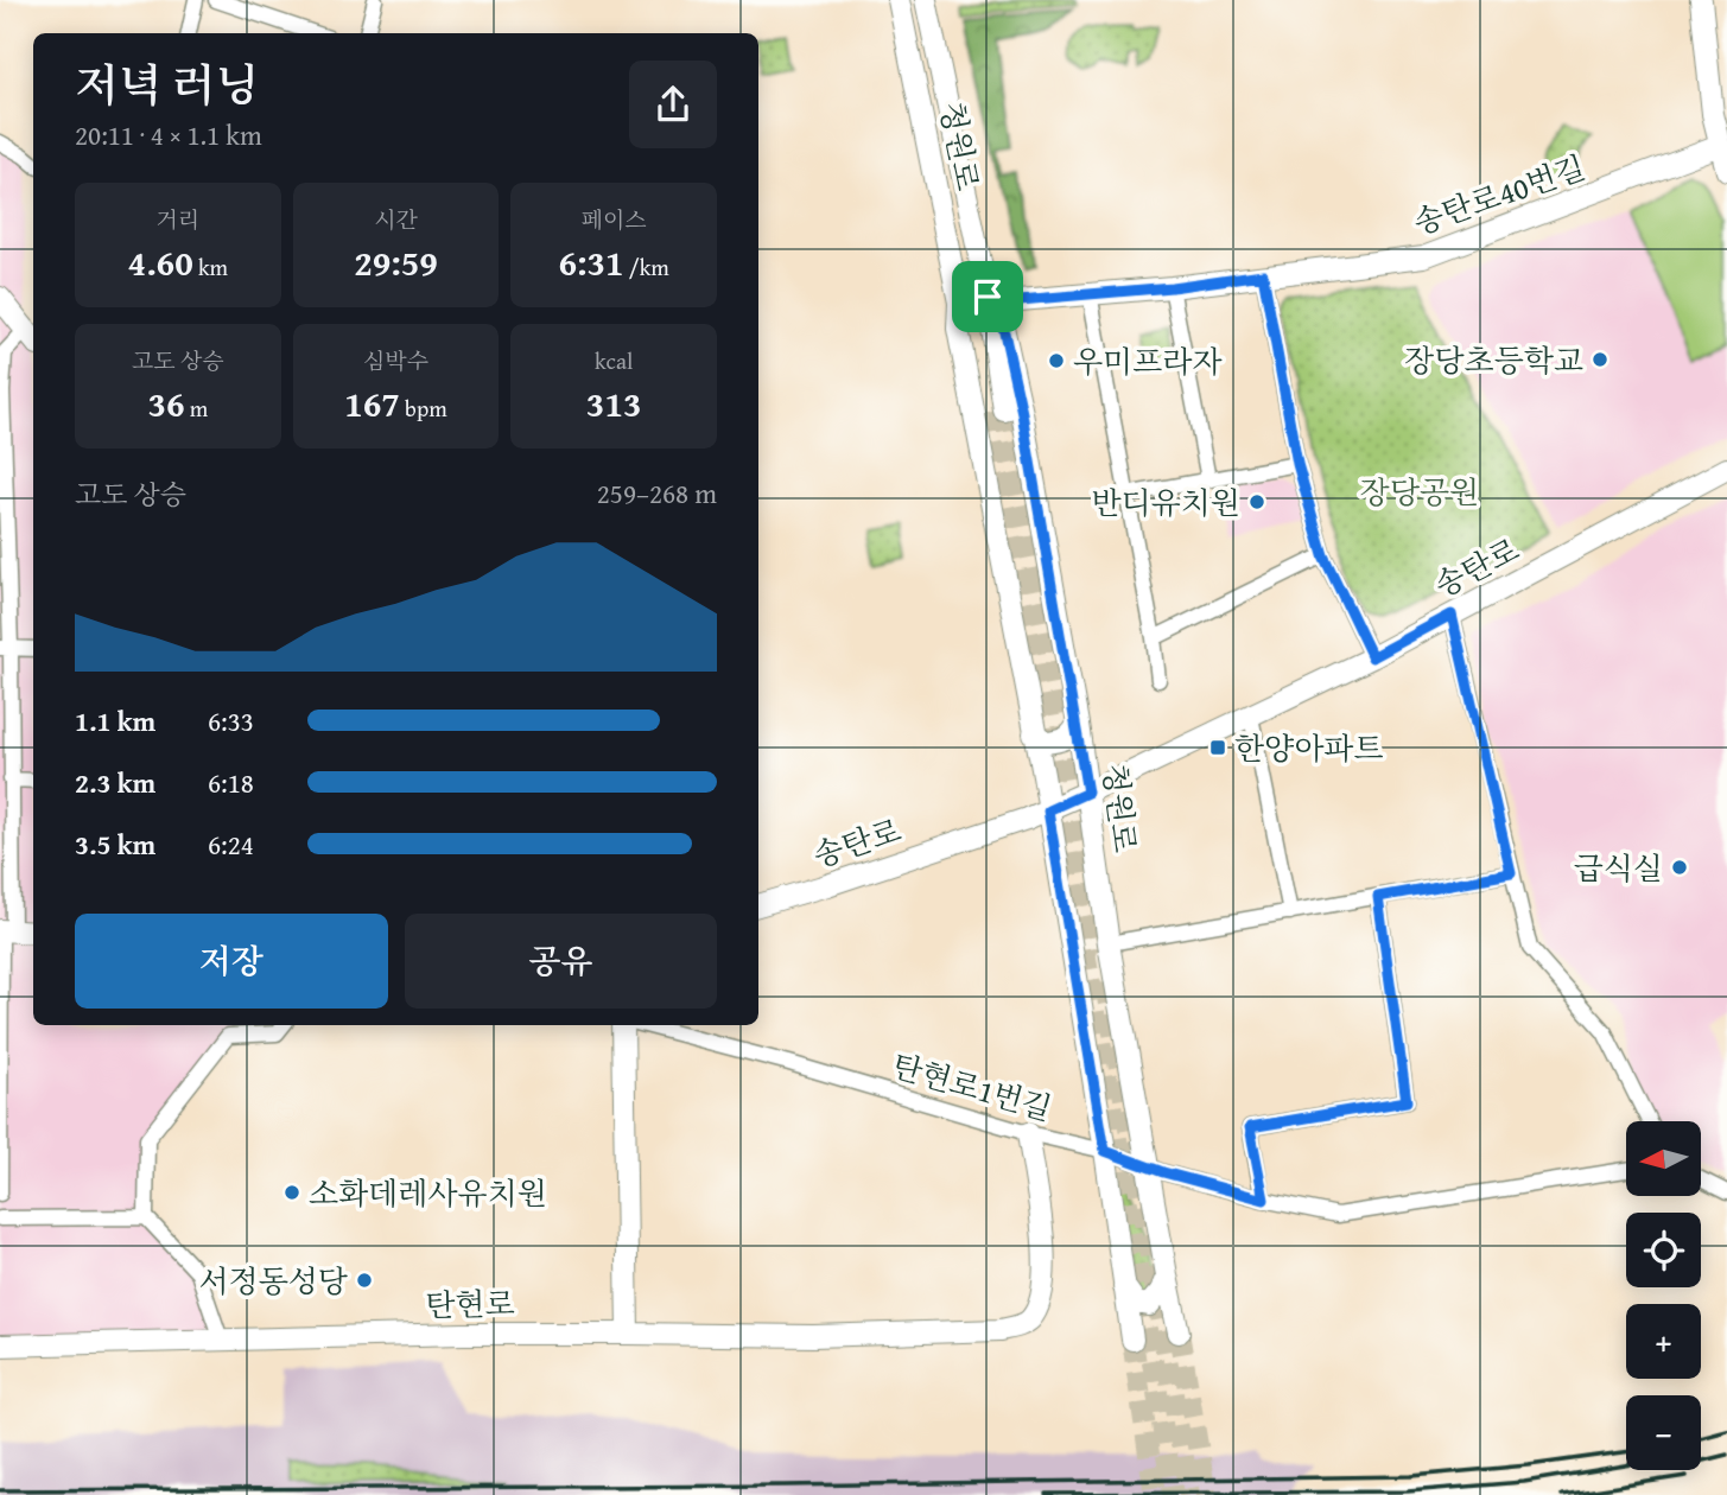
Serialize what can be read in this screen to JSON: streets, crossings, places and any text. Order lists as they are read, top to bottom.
{
  "streets": {
    "street": [
      "청원로",
      "송탄로40번길",
      "송탄로",
      "탄현로1번길",
      "탄현로"
    ]
  },
  "crossings": [
    ["청원로", "송탄로40번길"],
    ["청원로", "송탄로"],
    ["청원로", "탄현로1번길"],
    ["탄현로1번길", "탄현로"]
  ],
  "parks": ["장당공원"],
  "places": {
    "other": [
      "장당초등학교",
      "우미프라자",
      "반디유치원",
      "급식실",
      "소화데레사유치원",
      "서정동성당"
    ],
    "transit": ["한양아파트"]
  },
  "north": "left",
  "page": {
    "heading": ["저녁 러닝", "20:11 · 4 × 1.1 km"],
    "stats": [
      ["거리", "4.60 km"],
      ["시간", "29:59"],
      ["페이스", "6:31 /km"],
      ["고도 상승", "36 m"],
      ["심박수", "167 bpm"],
      ["kcal", "313"]
    ],
    "chart": ["고도 상승", "259–268 m"],
    "list": [
      {
        "name": "1.1 km",
        "note": "6:33"
      },
      {
        "name": "2.3 km",
        "note": "6:18"
      },
      {
        "name": "3.5 km",
        "note": "6:24"
      }
    ],
    "buttons": ["저장", "공유"],
    "map_buttons": ["+", "−"]
  }
}
